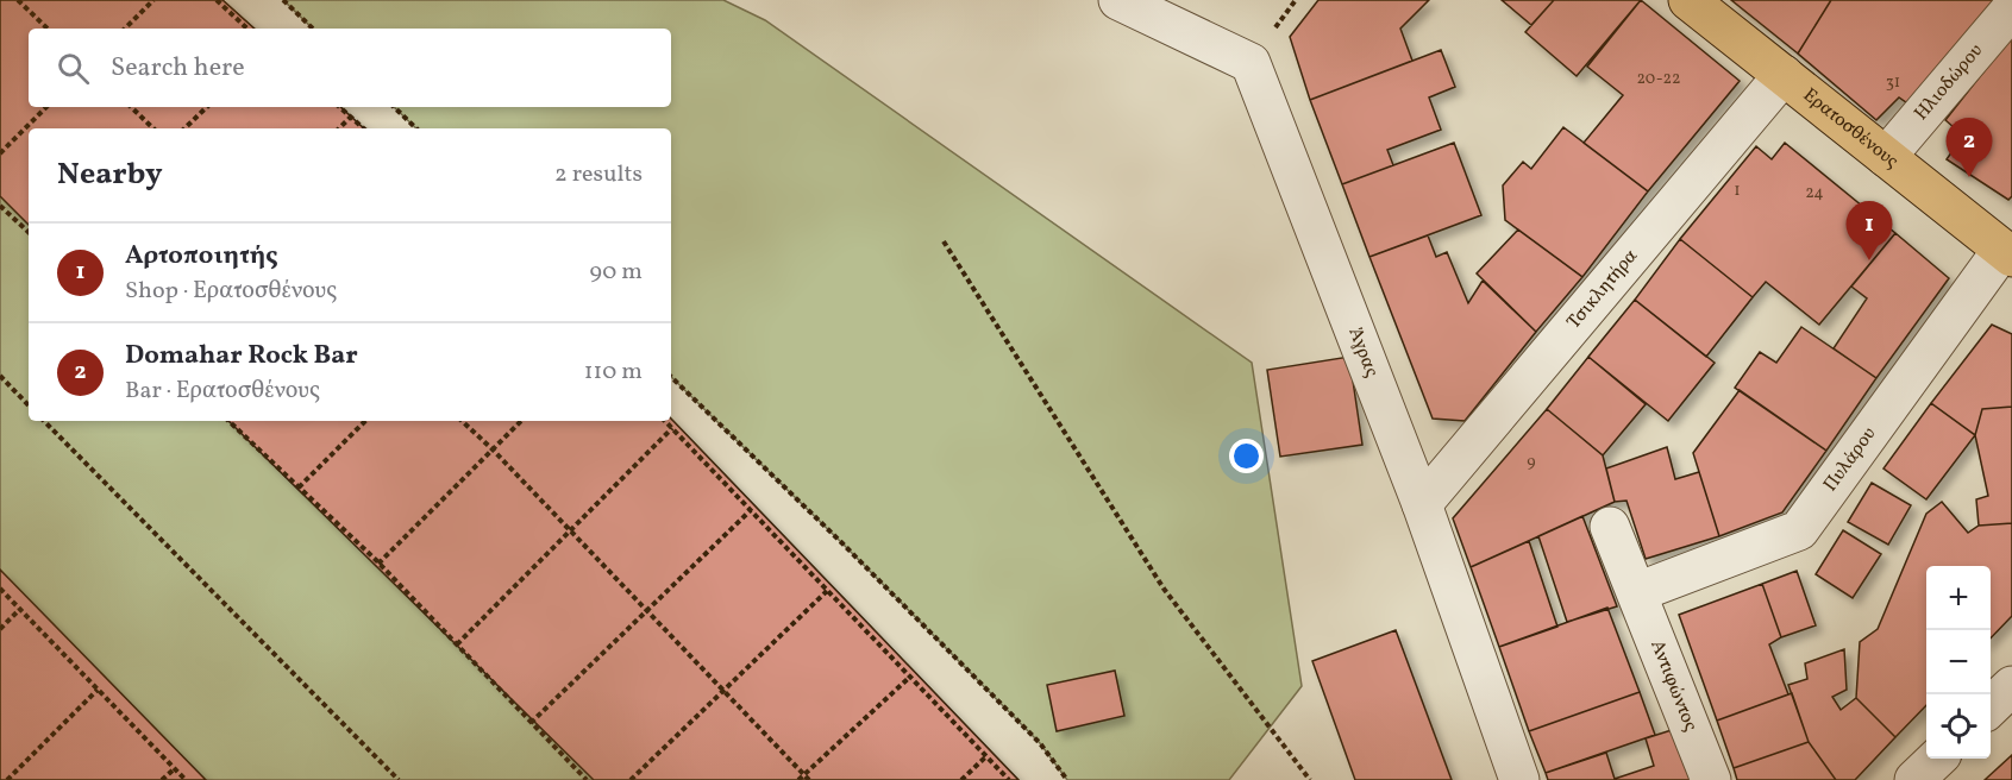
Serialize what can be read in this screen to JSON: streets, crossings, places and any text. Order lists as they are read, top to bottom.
{
  "streets": {
    "main road": ["Ερατοσθένους"],
    "street": [
      "Ηλιοδώρου",
      "Τσικλητήρα",
      "Άγρας",
      "Πυλάρου",
      "Αντιφώντος"
    ]
  },
  "crossings": [
    ["Ηλιοδώρου", "Ερατοσθένους"],
    ["Ερατοσθένους", "Τσικλητήρα"],
    ["Ερατοσθένους", "Πυλάρου"],
    ["Τσικλητήρα", "Άγρας"],
    ["Πυλάρου", "Αντιφώντος"]
  ],
  "house_numbers": [
    "20-22",
    "31",
    "1",
    "24",
    "9"
  ],
  "page": {
    "search": "Search here",
    "pins": ["2", "1"],
    "heading": ["Nearby", "2 results"],
    "list": [
      {
        "mark": "1",
        "name": "Αρτοποιητής",
        "note": "Shop · Ερατοσθένους",
        "value": "90 m"
      },
      {
        "mark": "2",
        "name": "Domahar Rock Bar",
        "note": "Bar · Ερατοσθένους",
        "value": "110 m"
      }
    ],
    "map_buttons": ["+", "−"]
  }
}
